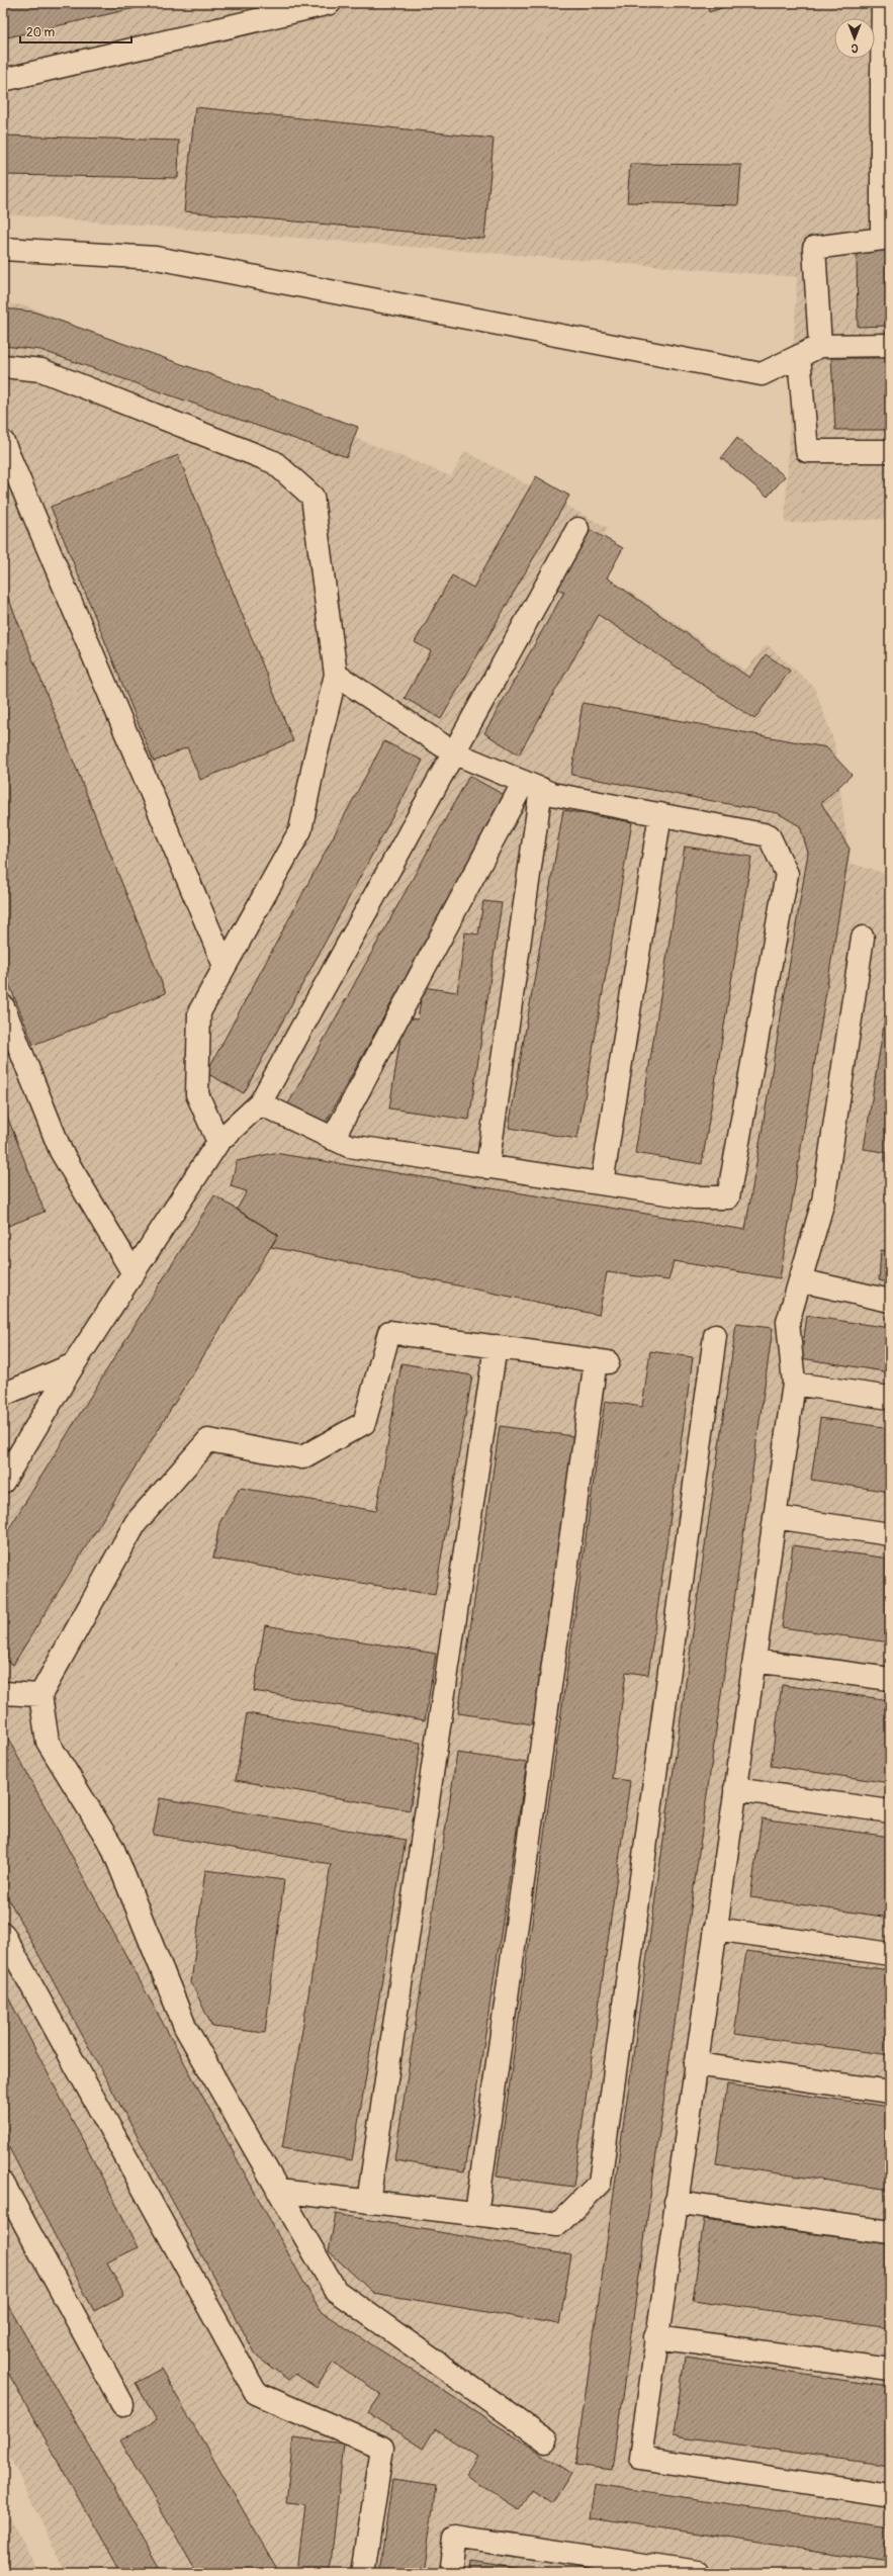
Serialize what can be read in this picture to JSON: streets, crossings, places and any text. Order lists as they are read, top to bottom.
{
  "scale_bar": "20 m",
  "north": "bottom"
}
